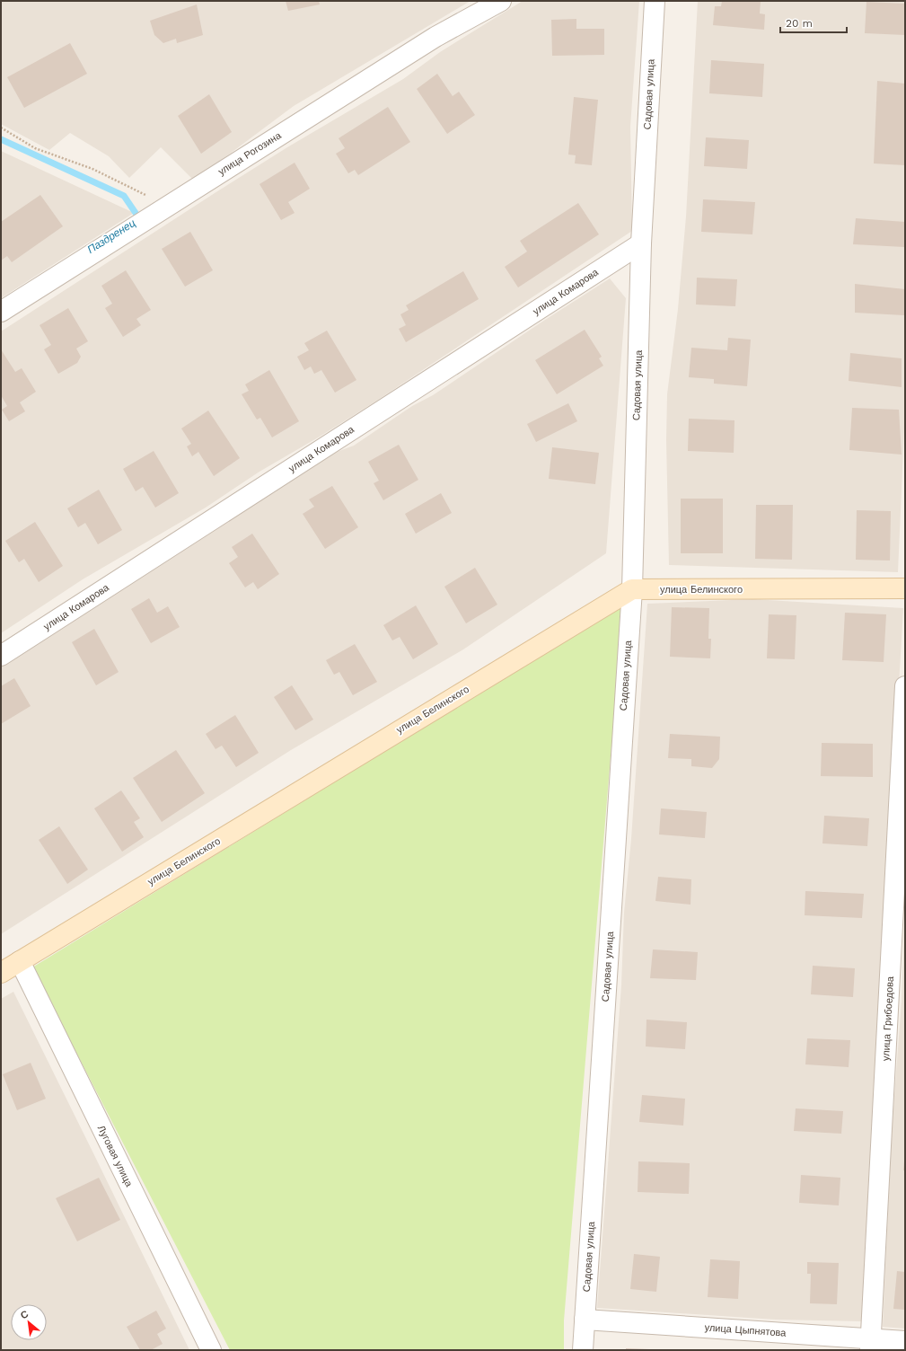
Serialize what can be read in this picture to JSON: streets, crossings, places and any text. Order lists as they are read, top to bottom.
{
  "streets": {
    "street": [
      "Садовая улица",
      "улица Рогозина",
      "улица Комарова",
      "улица Белинского",
      "улица Грибоедова",
      "Луговая улица",
      "улица Цыпнятова"
    ]
  },
  "crossings": [
    ["Садовая улица", "улица Комарова"],
    ["Садовая улица", "улица Белинского"],
    ["Садовая улица", "улица Цыпнятова"],
    ["улица Белинского", "Луговая улица"],
    ["улица Грибоедова", "улица Цыпнятова"]
  ],
  "water": ["Паздренец"],
  "scale_bar": "20 m",
  "north": "top left"
}
